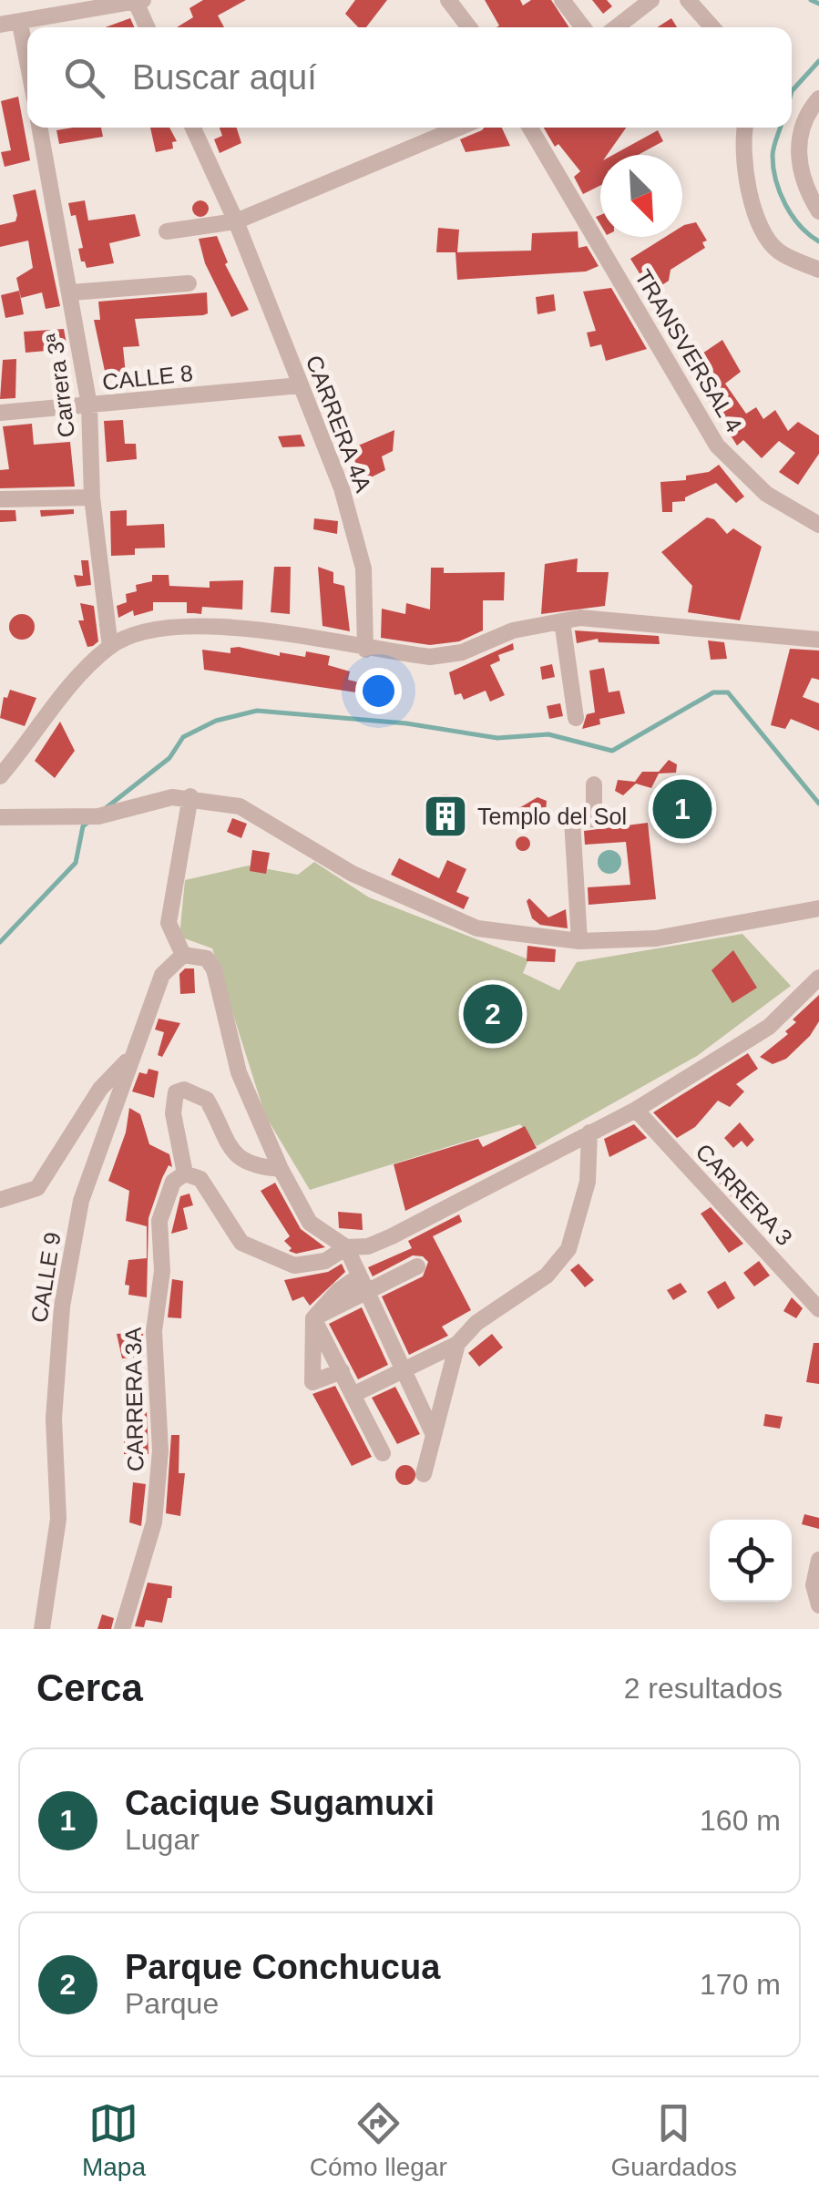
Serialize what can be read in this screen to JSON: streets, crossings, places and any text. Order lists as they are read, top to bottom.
{
  "streets": {
    "street": [
      "TRANSVERSAL 4",
      "CALLE 8",
      "Carrera 3ª",
      "CARRERA 4A",
      "CARRERA 3",
      "CALLE 9",
      "CARRERA 3A"
    ]
  },
  "crossings": [
    ["CALLE 8", "Carrera 3ª"],
    ["CALLE 8", "CARRERA 4A"]
  ],
  "places": {
    "building": ["Templo del Sol"]
  },
  "north": "bottom right",
  "page": {
    "search": "Buscar aquí",
    "pins": ["1", "2"],
    "heading": ["Cerca", "2 resultados"],
    "list": [
      {
        "mark": "1",
        "name": "Cacique Sugamuxi",
        "note": "Lugar",
        "value": "160 m"
      },
      {
        "mark": "2",
        "name": "Parque Conchucua",
        "note": "Parque",
        "value": "170 m"
      }
    ],
    "nav": ["Mapa", "Cómo llegar", "Guardados"]
  }
}
